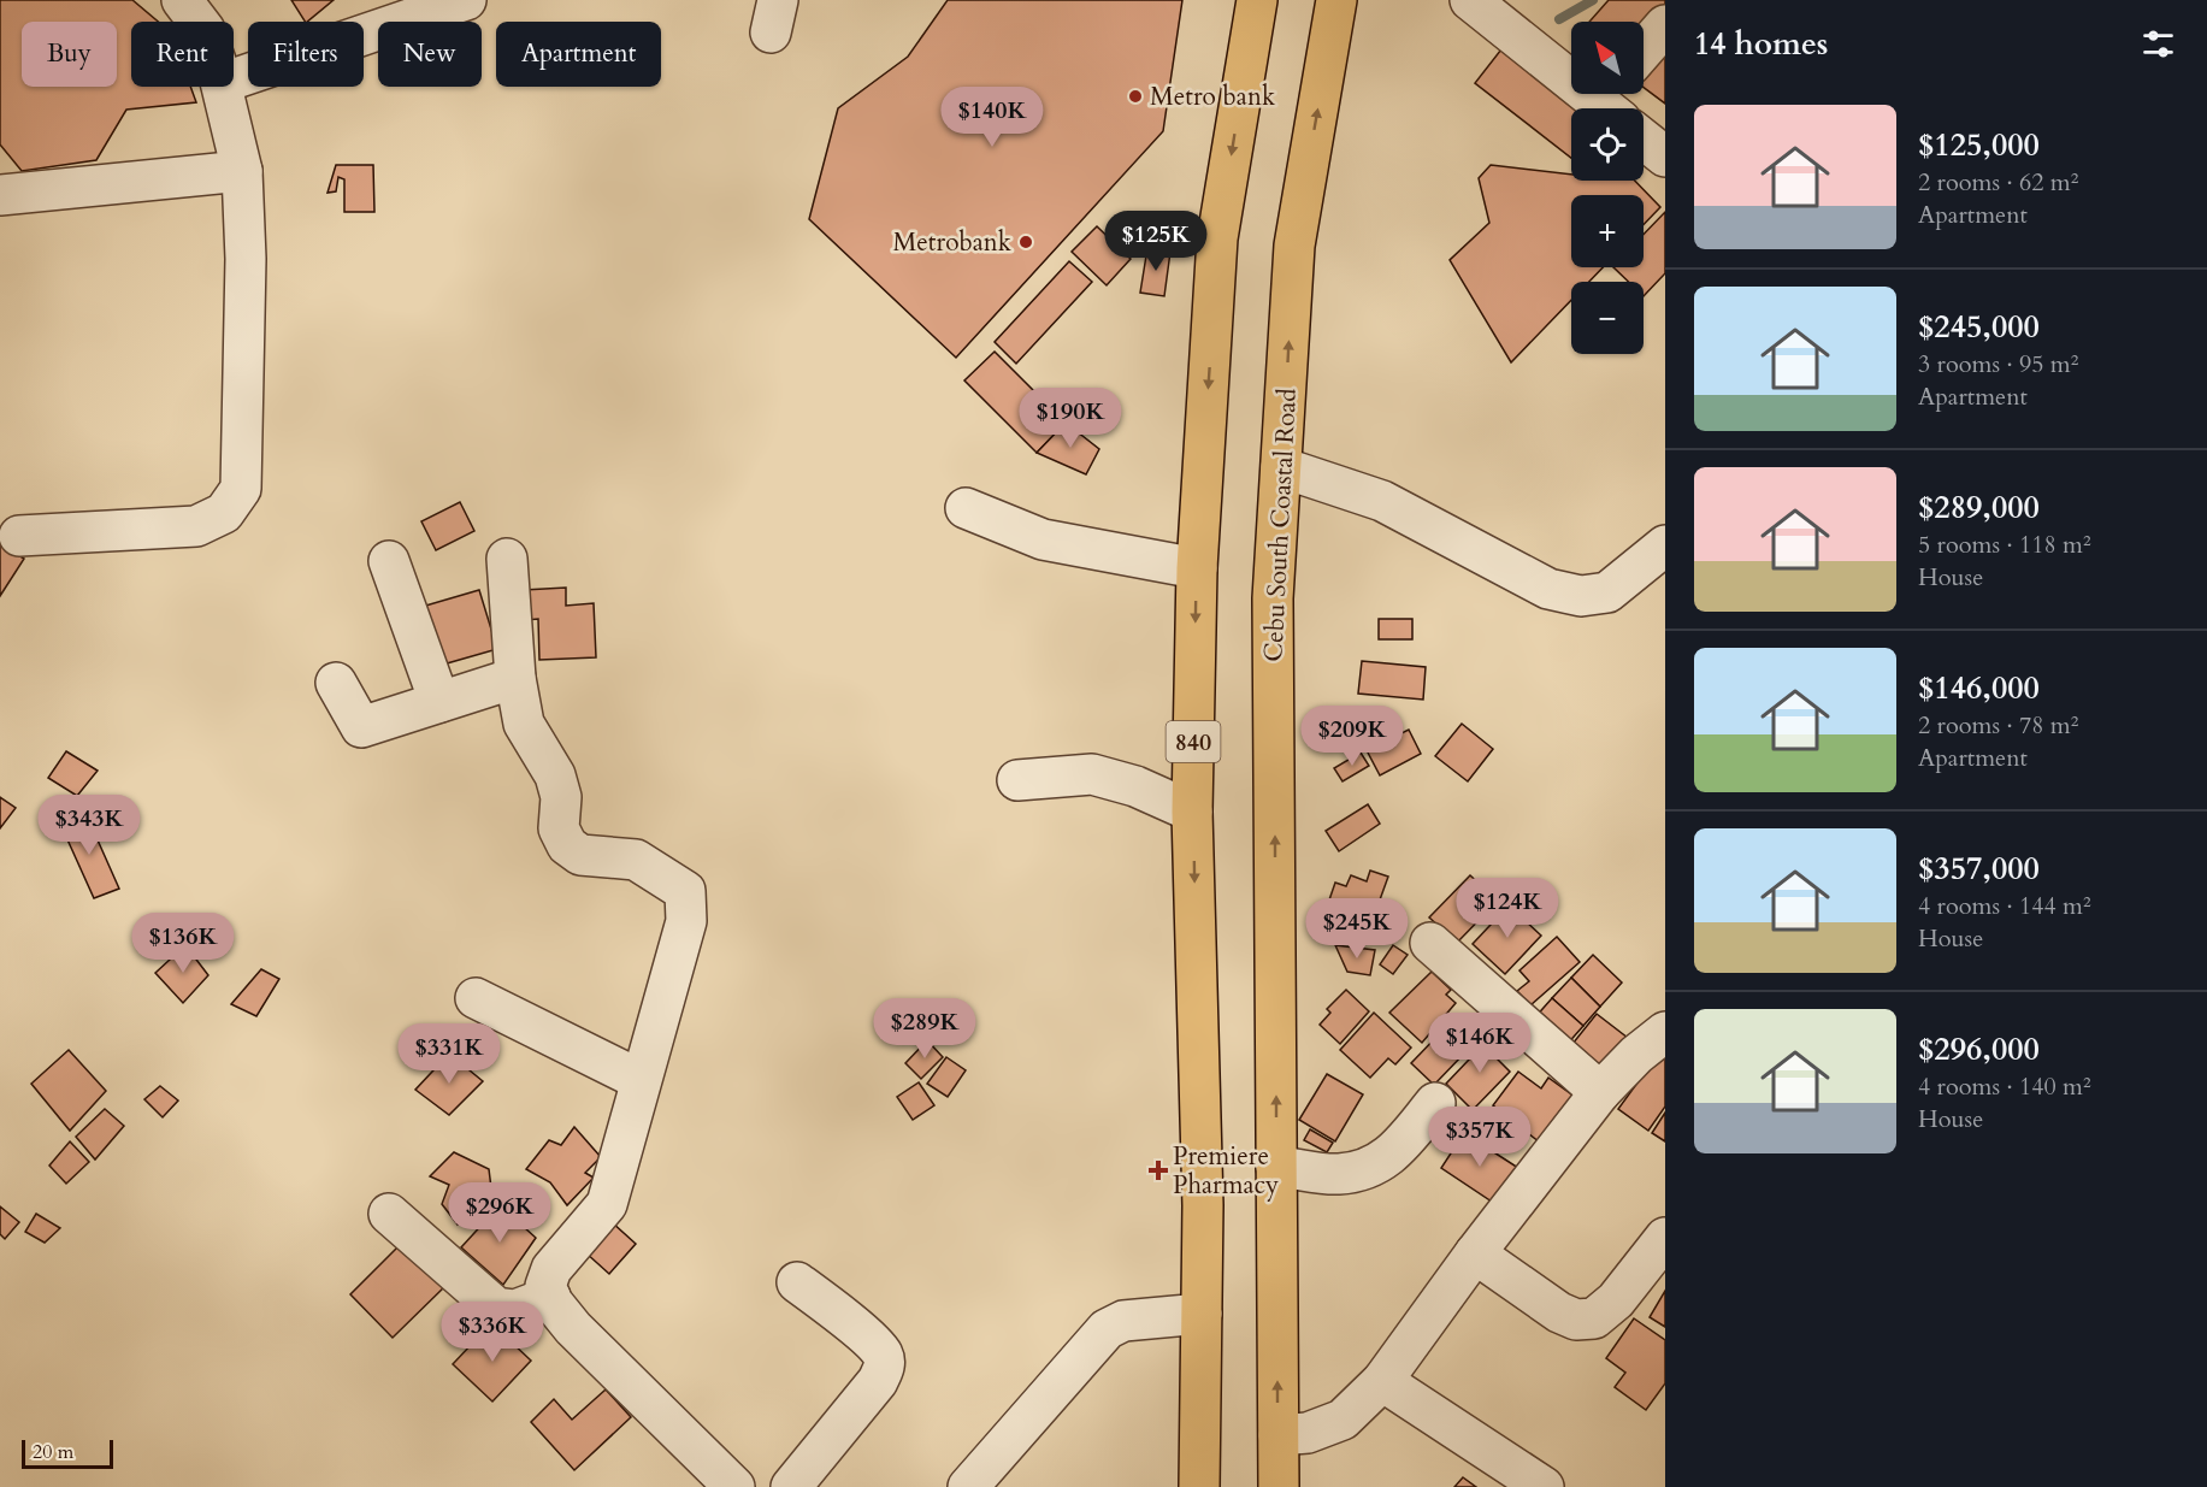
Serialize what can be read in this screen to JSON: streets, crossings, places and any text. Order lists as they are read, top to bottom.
{
  "streets": {
    "highway": ["Cebu South Coastal Road", "840"]
  },
  "places": {
    "other": ["Metro bank", "Metrobank"],
    "health": ["Premiere Pharmacy"]
  },
  "scale_bar": "20 m",
  "north": "top left",
  "page": {
    "heading": "14 homes",
    "map_buttons": ["+", "−"],
    "chip": [
      "Buy",
      "Rent",
      "Filters",
      "New",
      "Apartment"
    ],
    "price": [
      "$140K",
      "$125K",
      "$190K",
      "$209K",
      "$343K",
      "$124K",
      "$245K",
      "$136K",
      "$289K",
      "$146K",
      "$331K",
      "$357K",
      "$296K",
      "$336K"
    ],
    "list": [
      {
        "name": "$125,000",
        "note": "2 rooms · 62 m² · Apartment"
      },
      {
        "name": "$245,000",
        "note": "3 rooms · 95 m² · Apartment"
      },
      {
        "name": "$289,000",
        "note": "5 rooms · 118 m² · House"
      },
      {
        "name": "$146,000",
        "note": "2 rooms · 78 m² · Apartment"
      },
      {
        "name": "$357,000",
        "note": "4 rooms · 144 m² · House"
      },
      {
        "name": "$296,000",
        "note": "4 rooms · 140 m² · House"
      }
    ],
    "scale": "20 m"
  }
}
